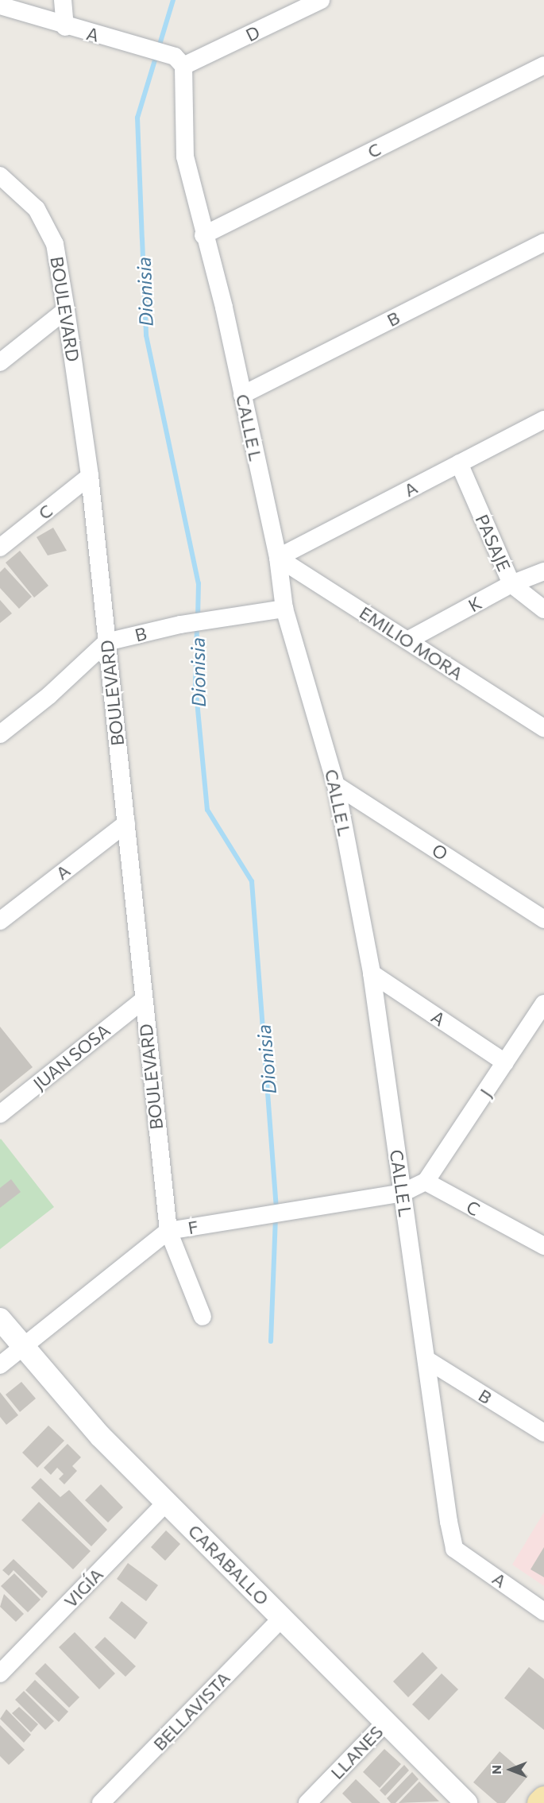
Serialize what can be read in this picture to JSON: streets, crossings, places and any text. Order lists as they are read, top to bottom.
{
  "streets": {
    "street": [
      "D",
      "A",
      "C",
      "BOULEVARD",
      "B",
      "CALLE L",
      "PASAJE",
      "K",
      "EMILIO MORA",
      "O",
      "JUAN SOSA",
      "J",
      "F",
      "CARABALLO",
      "VIGÍA",
      "BELLAVISTA",
      "LLANES"
    ]
  },
  "crossings": [
    ["D", "A"],
    ["D", "CALLE L"],
    ["A", "BOULEVARD"],
    ["A", "CALLE L"],
    ["A", "PASAJE"],
    ["A", "EMILIO MORA"],
    ["A", "J"],
    ["C", "BOULEVARD"],
    ["C", "CALLE L"],
    ["C", "J"],
    ["BOULEVARD", "B"],
    ["BOULEVARD", "JUAN SOSA"],
    ["BOULEVARD", "F"],
    ["B", "CALLE L"],
    ["CALLE L", "EMILIO MORA"],
    ["CALLE L", "O"],
    ["CALLE L", "F"],
    ["PASAJE", "K"],
    ["K", "EMILIO MORA"],
    ["F", "CARABALLO"],
    ["CARABALLO", "VIGÍA"],
    ["CARABALLO", "BELLAVISTA"],
    ["CARABALLO", "LLANES"]
  ],
  "water": ["Dionisia"],
  "north": "left"
}
